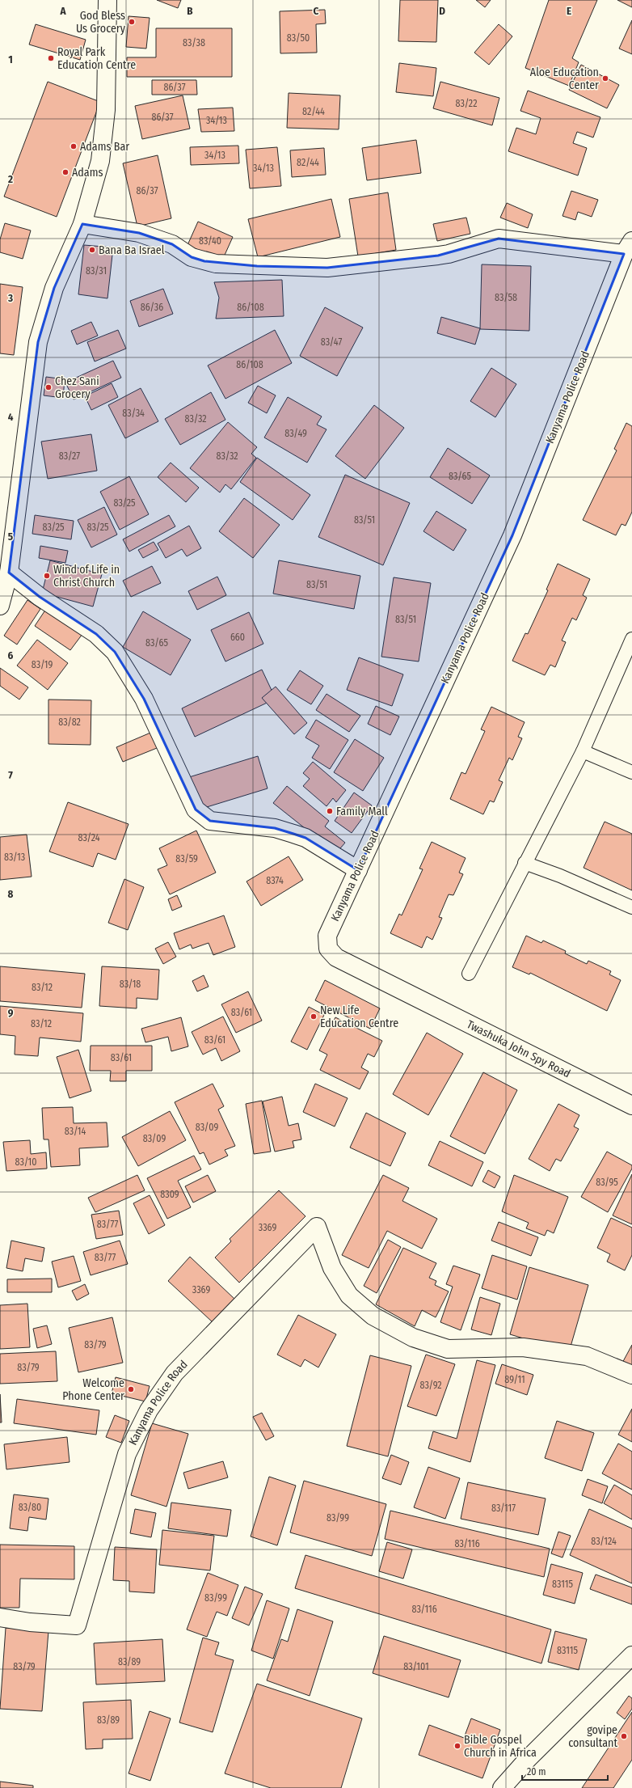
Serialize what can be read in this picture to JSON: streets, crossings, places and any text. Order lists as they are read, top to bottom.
{
  "streets": {
    "street": ["Kanyama Police Road", "Twashuka John Spy Road"]
  },
  "crossings": [
    ["Kanyama Police Road", "Twashuka John Spy Road"]
  ],
  "places": [
    "God Bless Us Grocery",
    "Royal Park Education Centre",
    "Aloe Education Center",
    "Adams Bar",
    "Adams",
    "Bana Ba Israel",
    "Chez Sani Grocery",
    "Wind of Life in Christ Church",
    "Family Mall",
    "New Life Education Centre",
    "Welcome Phone Center",
    "govipe consultant",
    "Bible Gospel Church in Africa"
  ],
  "house_numbers": [
    "83/50",
    "83/38",
    "86/37",
    "83/22",
    "82/44",
    "86/37",
    "34/13",
    "34/13",
    "82/44",
    "34/13",
    "86/37",
    "83/40",
    "83/31",
    "83/58",
    "86/36",
    "86/108",
    "83/47",
    "86/108",
    "83/34",
    "83/32",
    "83/49",
    "83/27",
    "83/32",
    "83/65",
    "83/25",
    "83/51",
    "83/25",
    "83/25",
    "83/51",
    "83/51",
    "660",
    "83/65",
    "83/19",
    "83/82",
    "83/24",
    "83/13",
    "83/59",
    "8374",
    "83/18",
    "83/12",
    "83/61",
    "83/12",
    "83/61",
    "83/61",
    "83/09",
    "83/14",
    "83/09",
    "83/10",
    "83/95",
    "8309",
    "83/77",
    "3369",
    "83/77",
    "3369",
    "83/79",
    "83/79",
    "89/11",
    "83/92",
    "83/80",
    "83/117",
    "83/99",
    "83/124",
    "83/116",
    "83115",
    "83/99",
    "83/116",
    "83115",
    "83/89",
    "83/79",
    "83/101",
    "83/89"
  ],
  "scale_bar": "20 m",
  "grid": {
    "columns": [
      "A",
      "B",
      "C",
      "D",
      "E"
    ],
    "rows": [
      "1",
      "2",
      "3",
      "4",
      "5",
      "6",
      "7",
      "8",
      "9"
    ]
  }
}
